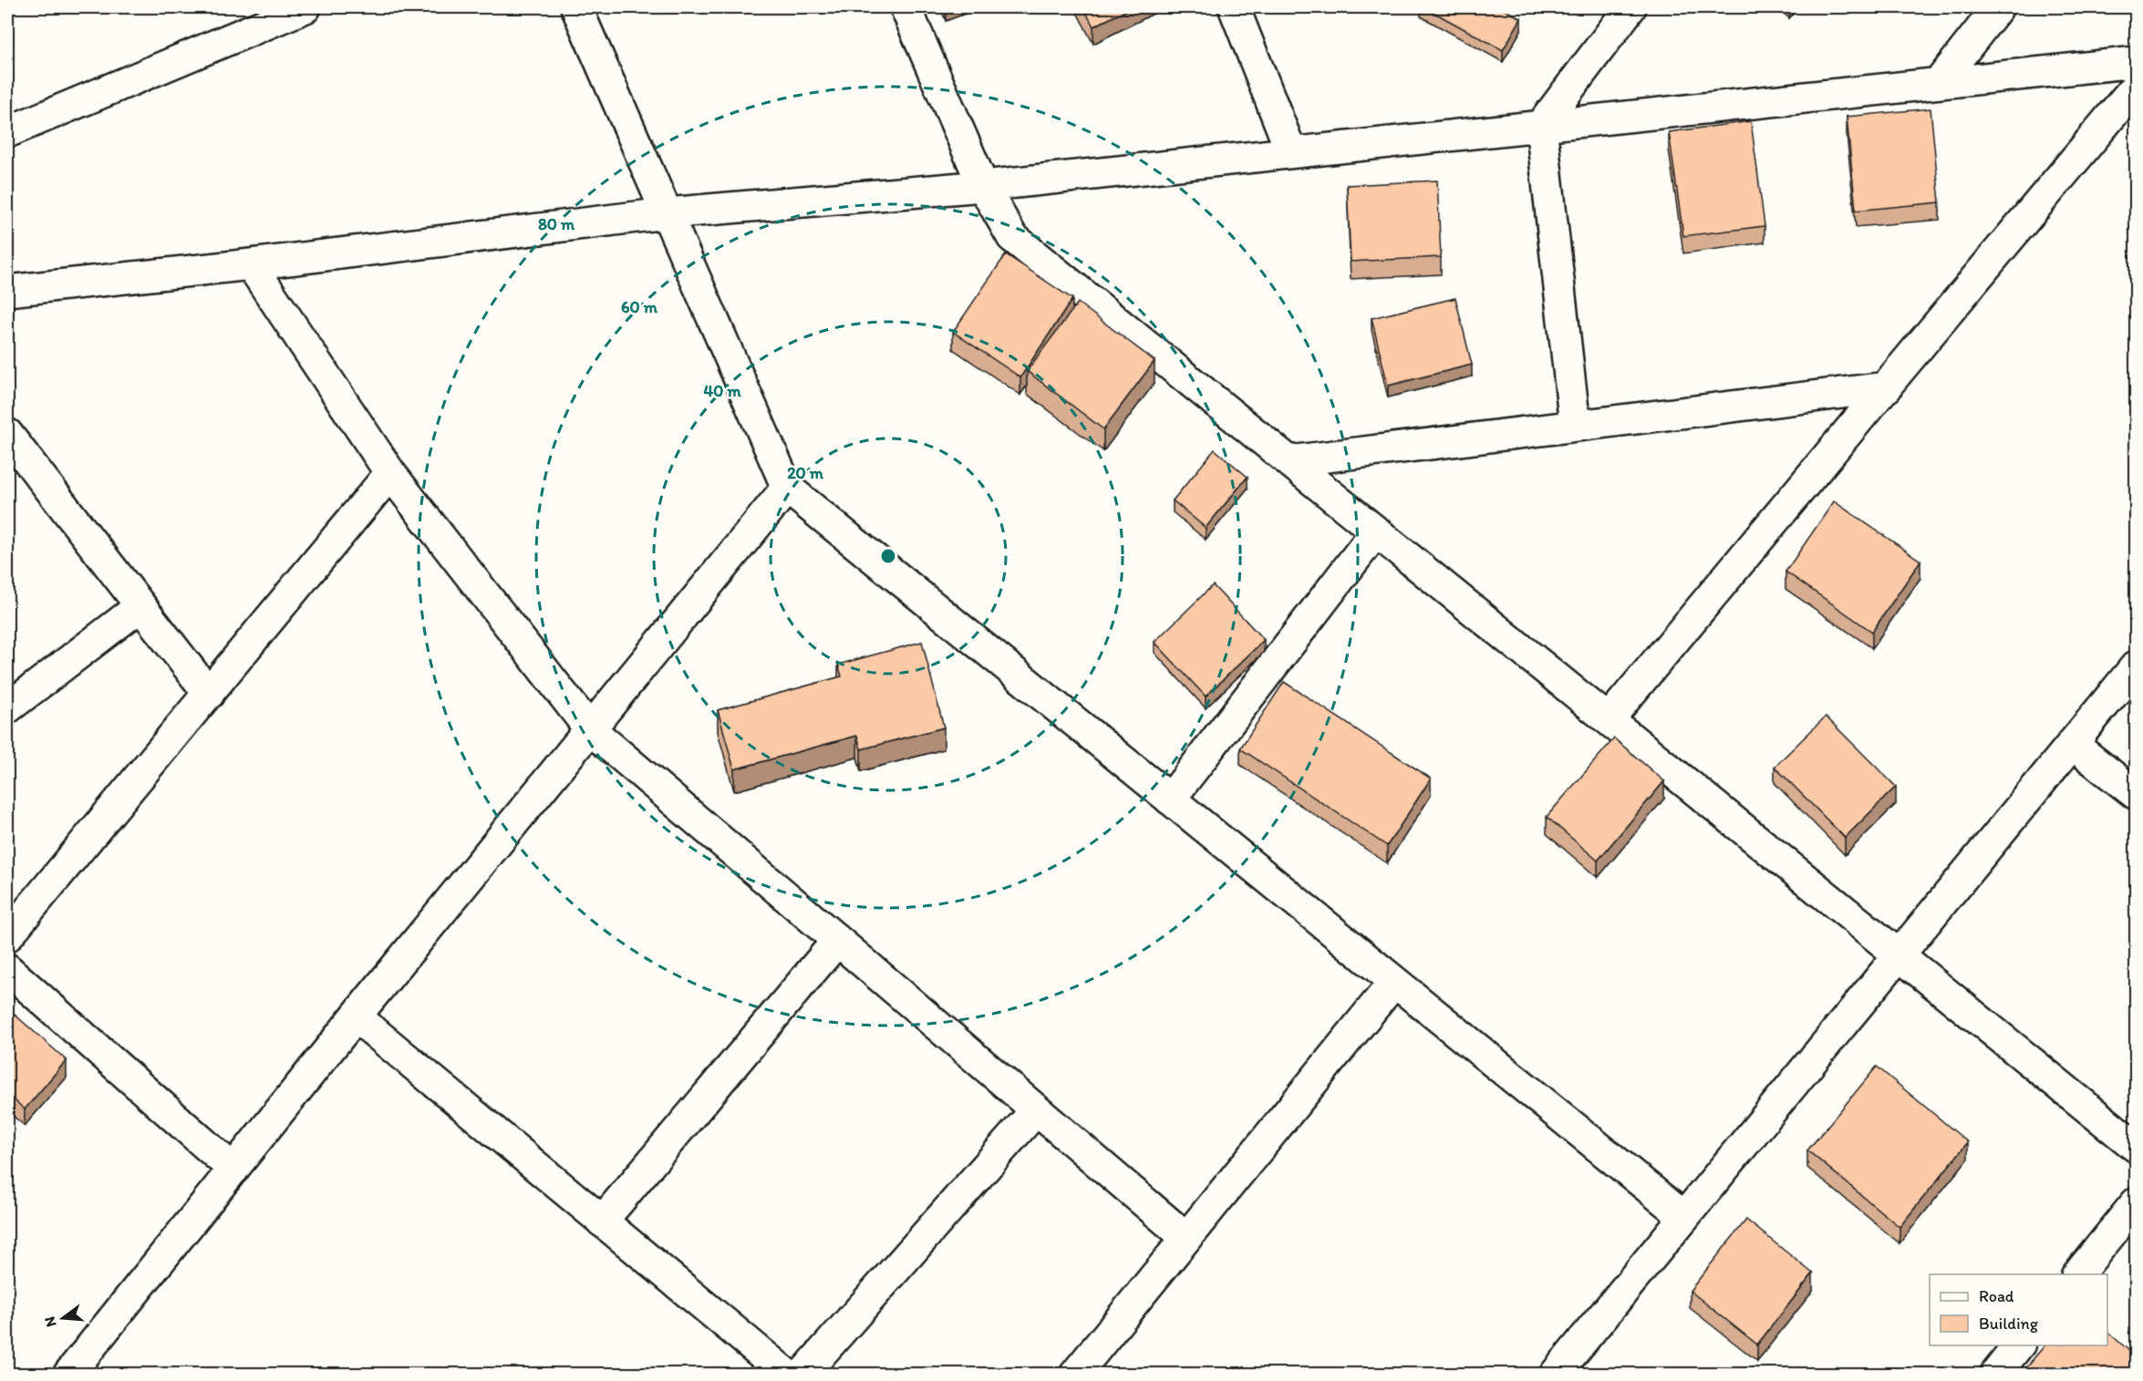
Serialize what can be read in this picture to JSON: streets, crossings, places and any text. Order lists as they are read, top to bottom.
{
  "legend": ["Road", "Building"],
  "north": "left",
  "rings": [
    "80 m",
    "60 m",
    "40 m",
    "20 m"
  ]
}
